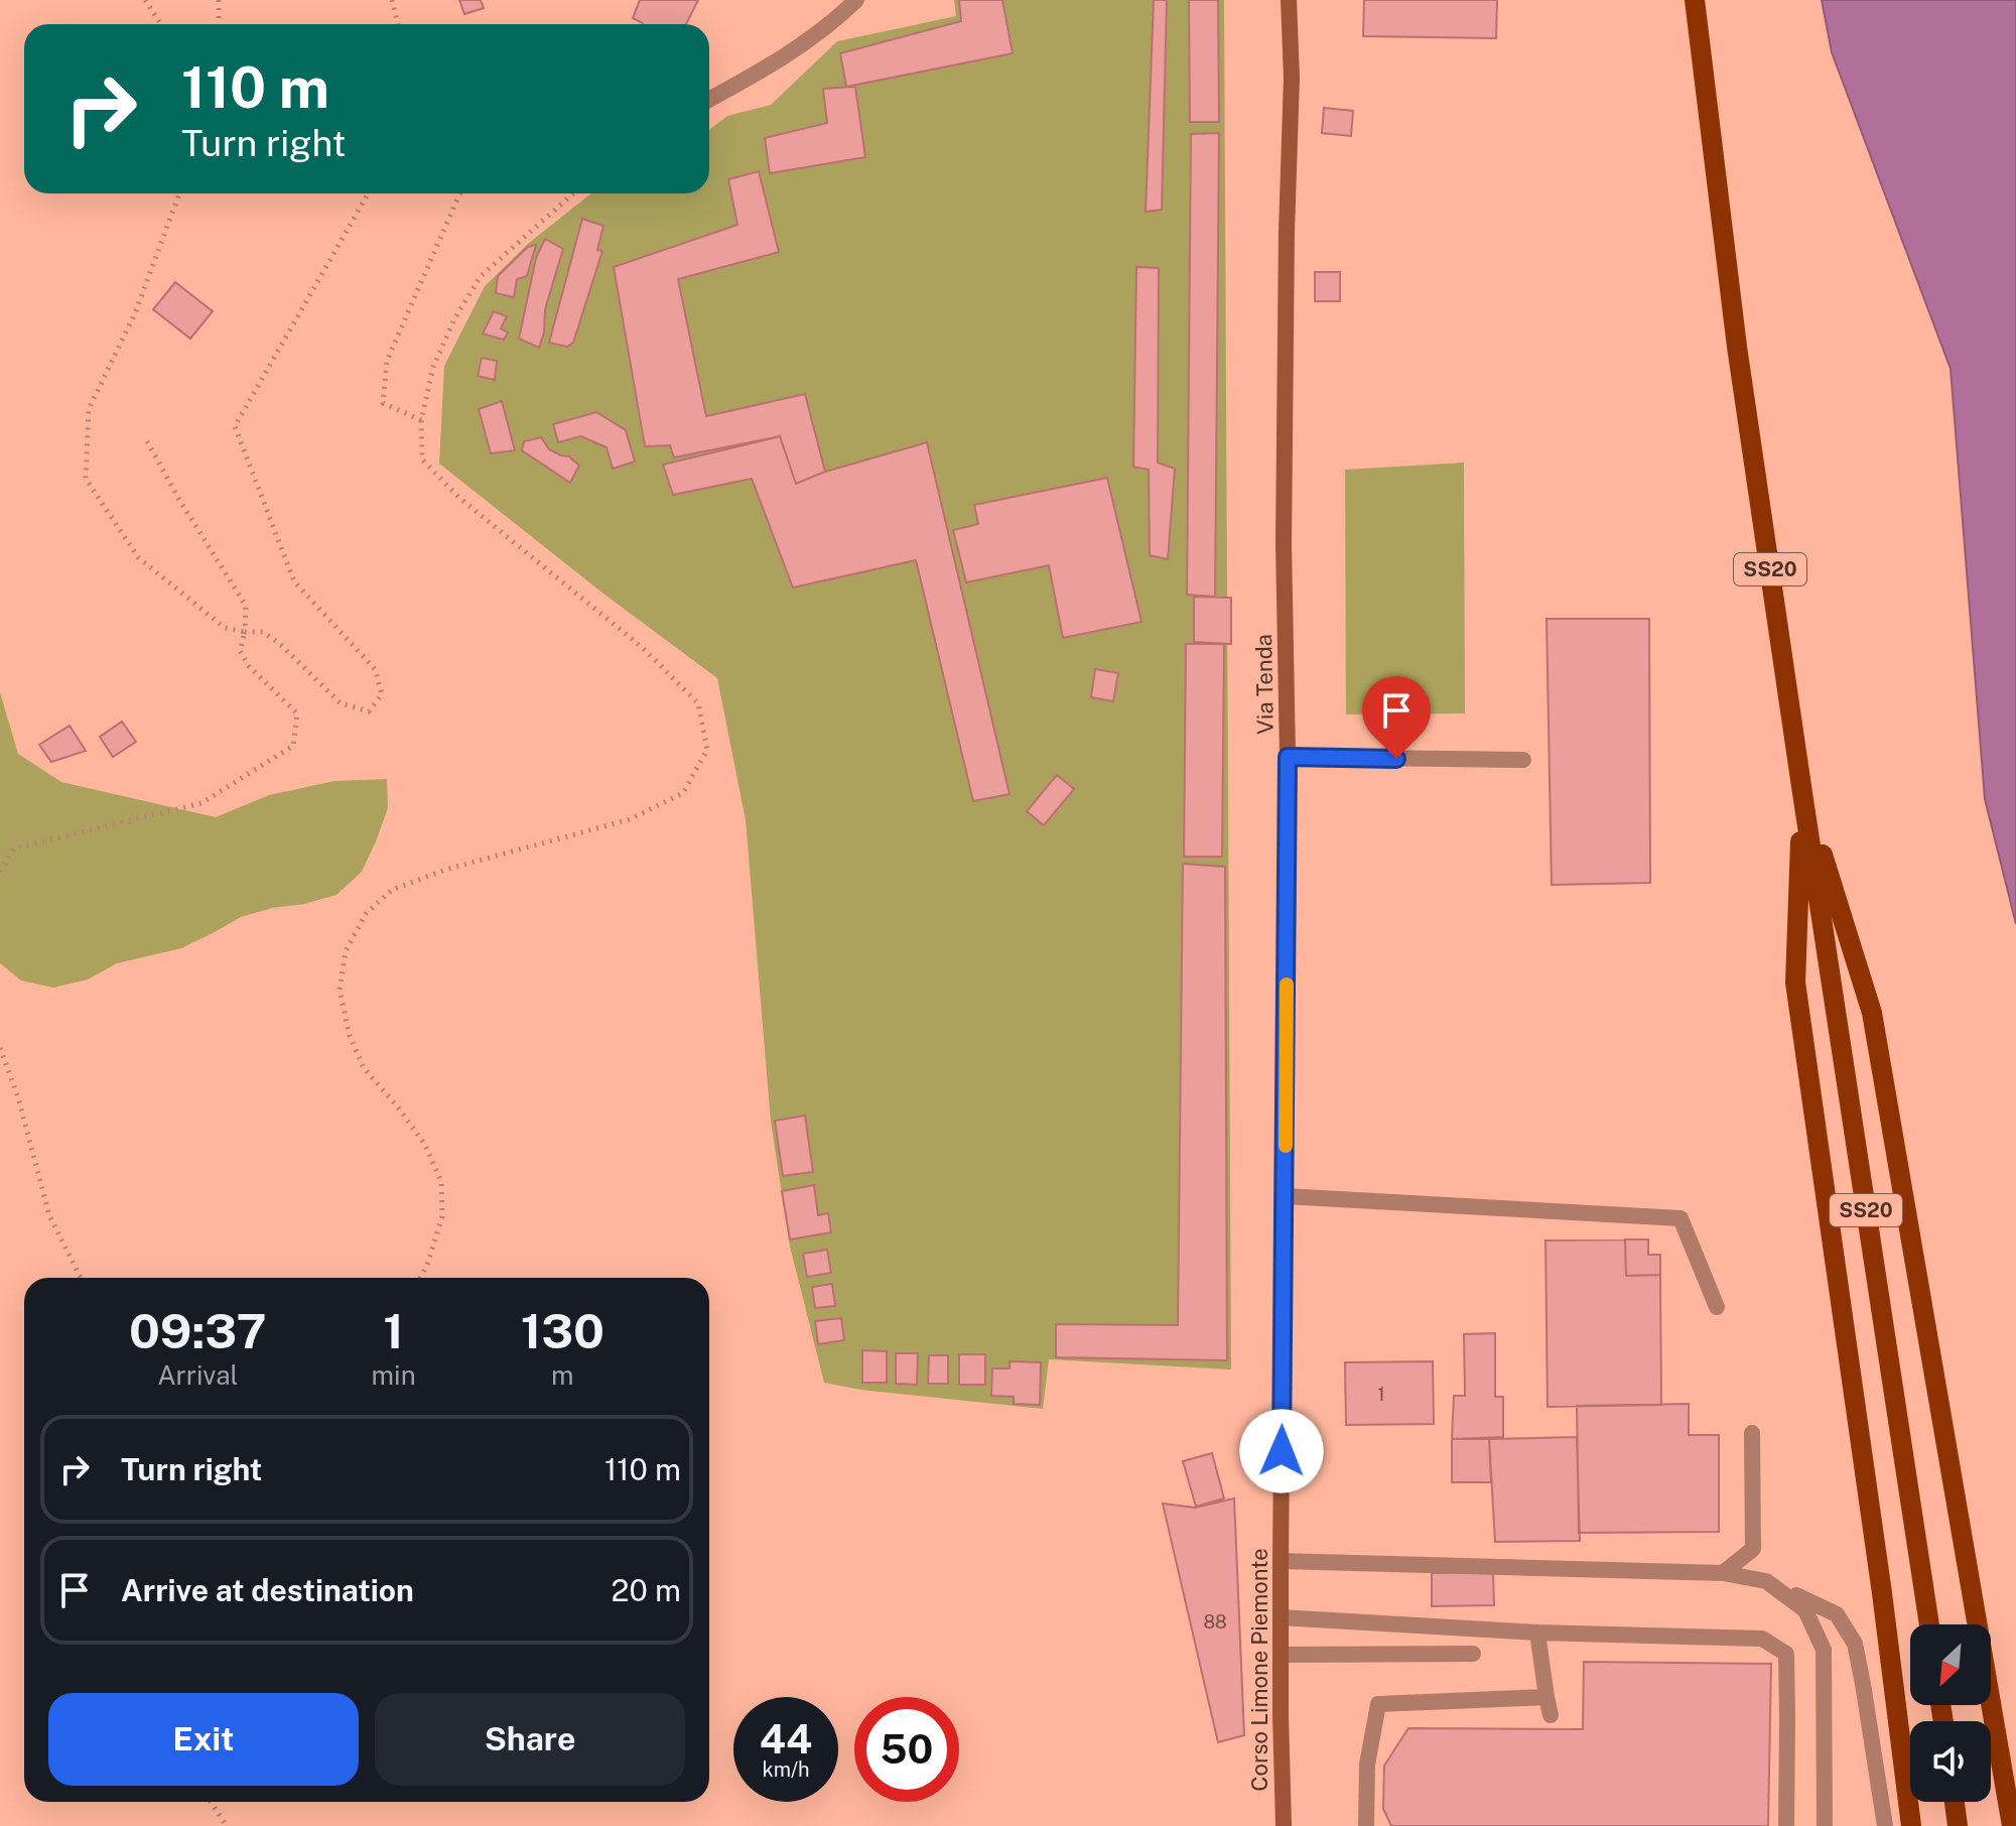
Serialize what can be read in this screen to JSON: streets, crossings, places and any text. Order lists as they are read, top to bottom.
{
  "streets": {
    "main road": ["SS20", "Via Tenda", "Corso Limone Piemonte"]
  },
  "crossings": [
    ["Via Tenda", "Corso Limone Piemonte"]
  ],
  "house_numbers": ["1", "88"],
  "north": "bottom left",
  "page": {
    "turn": ["110 m", "Turn right"],
    "eta": [
      "09:37",
      "Arrival",
      "1",
      "min",
      "130",
      "m"
    ],
    "list": [
      {
        "name": "Turn right",
        "value": "110 m"
      },
      {
        "name": "Arrive at destination",
        "value": "20 m"
      }
    ],
    "buttons": ["Exit", "Share"],
    "speed": "44 km/h",
    "limit": "50"
  }
}
